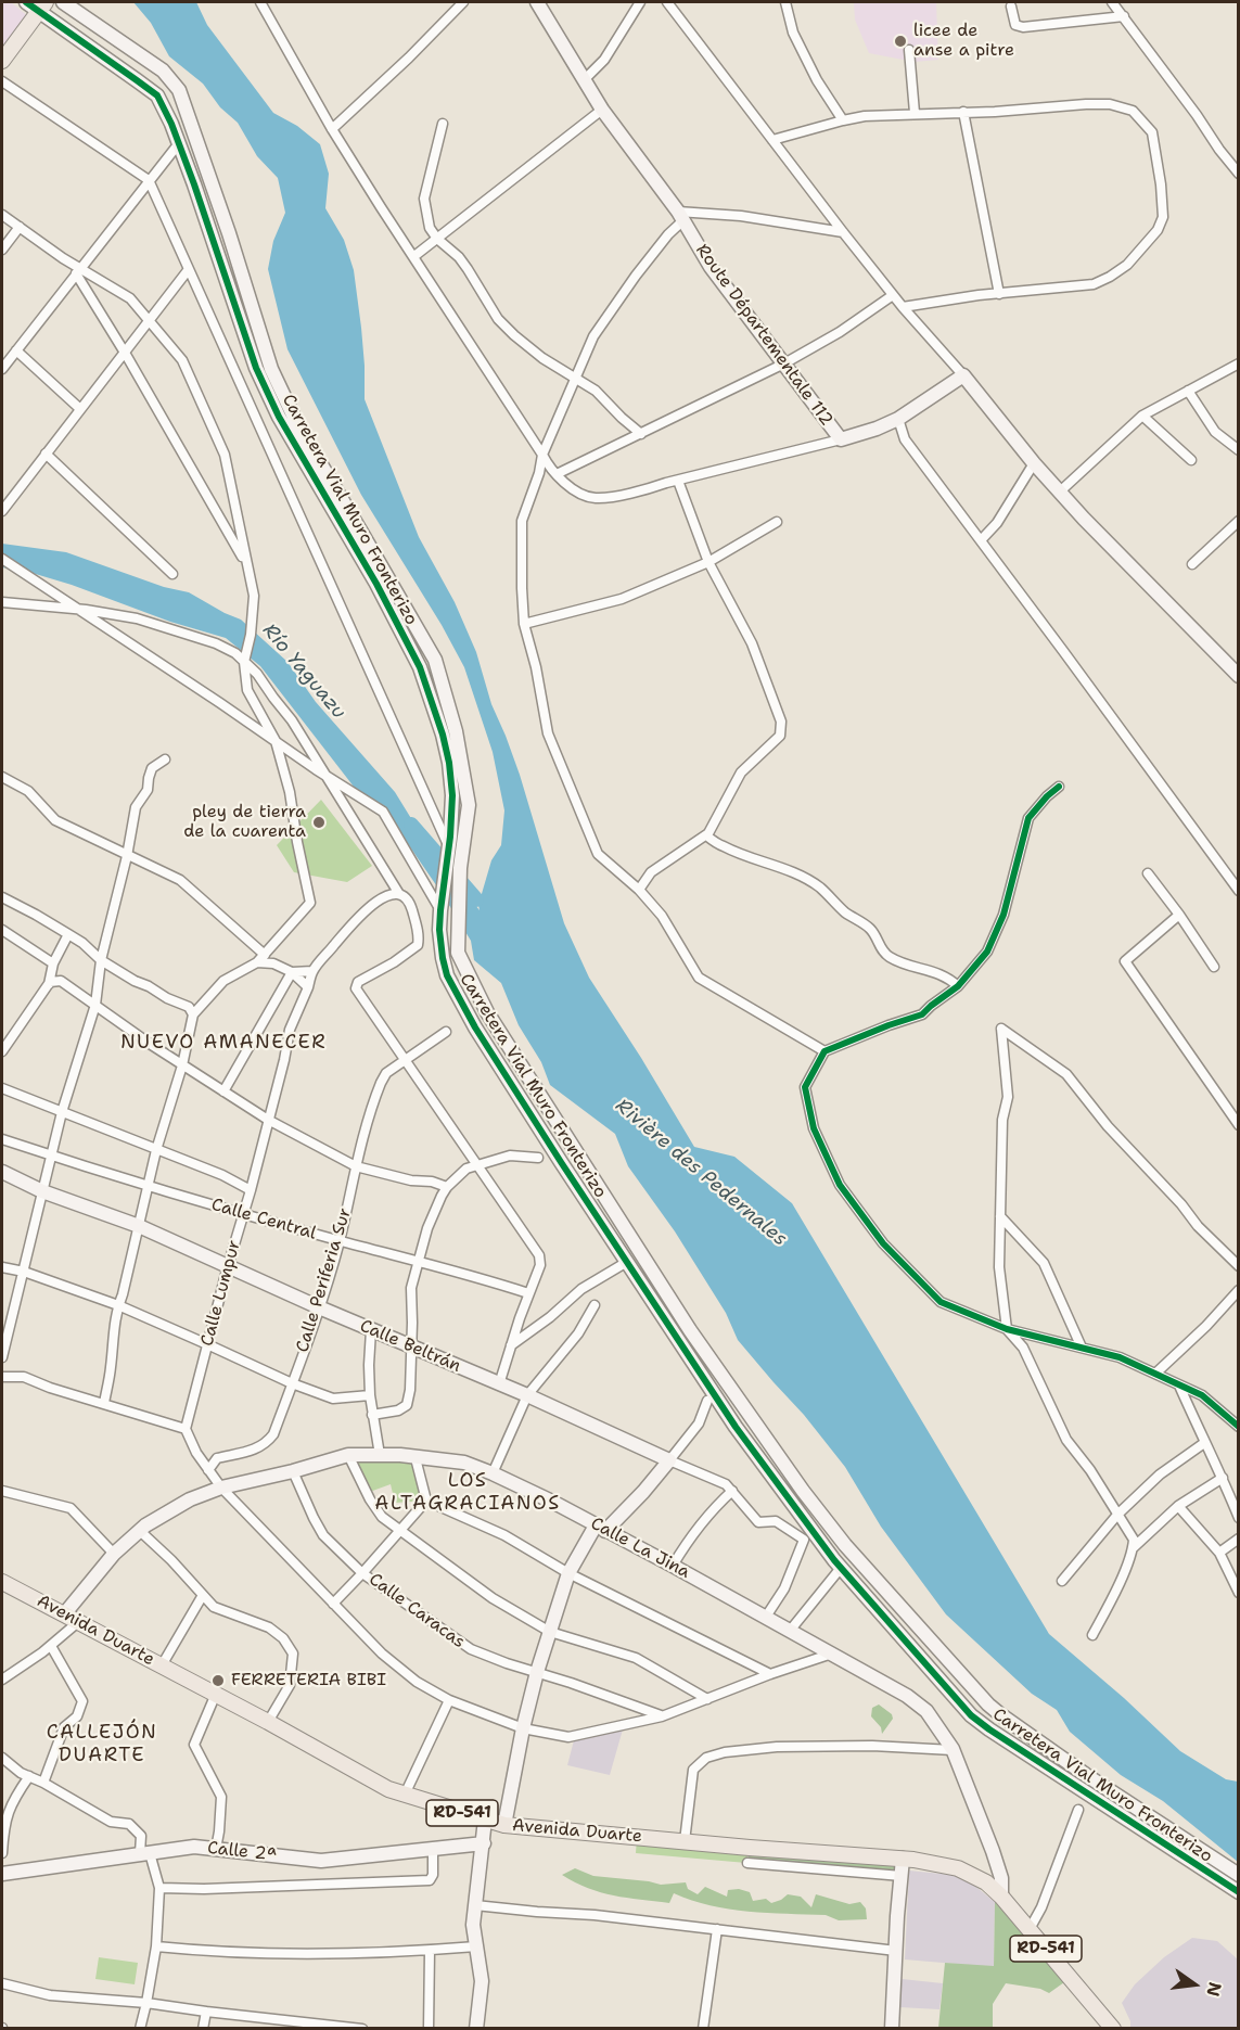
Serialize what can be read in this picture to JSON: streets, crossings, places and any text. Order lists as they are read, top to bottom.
{
  "streets": {
    "main road": ["Avenida Duarte", "RD-541"],
    "street": [
      "Route Départementale 112",
      "Carretera Vial Muro Fronterizo",
      "Calle Central",
      "Calle Periferia Sur",
      "Calle Lumpur",
      "Calle Beltrán",
      "Calle La Jina",
      "Calle Caracas",
      "Calle 2ª"
    ]
  },
  "crossings": [
    ["Calle Central", "Calle Periferia Sur"],
    ["Calle Central", "Calle Lumpur"],
    ["Calle Periferia Sur", "Calle Beltrán"],
    ["Calle Lumpur", "Calle Beltrán"],
    ["Calle Beltrán", "Calle La Jina"],
    ["Calle La Jina", "Calle Caracas"],
    ["Calle La Jina", "Avenida Duarte"],
    ["Calle La Jina", "RD-541"],
    ["Avenida Duarte", "RD-541"]
  ],
  "districts": ["NUEVO AMANECER", "LOS ALTAGRACIANOS", "CALLEJÓN DUARTE"],
  "water": ["Río Yaguazu", "Rivière des Pedernales"],
  "places": ["licee de anse a pitre", "pley de tierra de la cuarenta", "FERRETERIA BIBI"],
  "north": "right"
}
